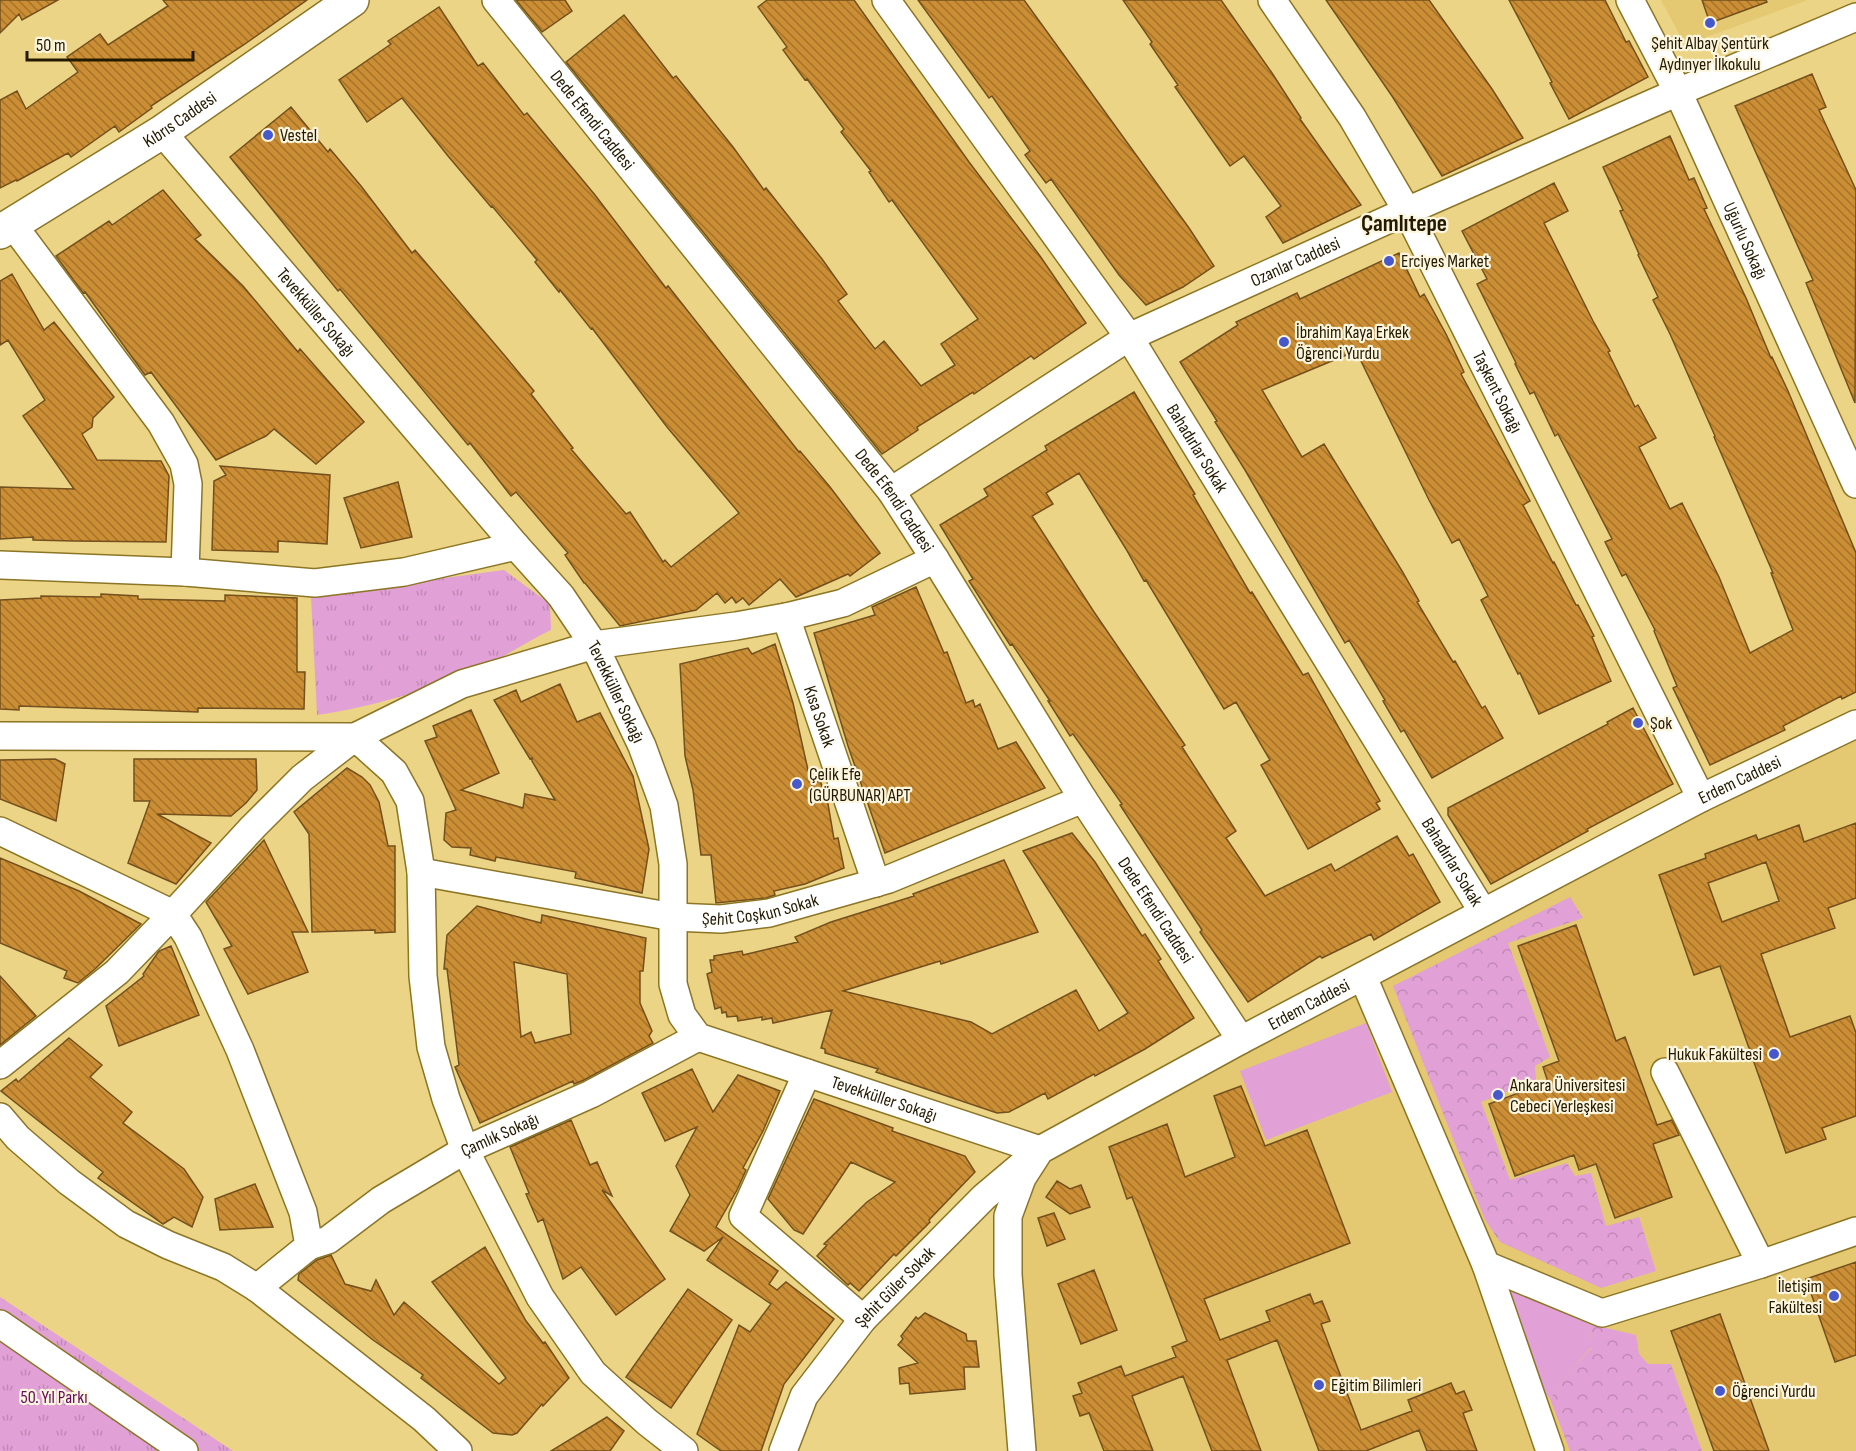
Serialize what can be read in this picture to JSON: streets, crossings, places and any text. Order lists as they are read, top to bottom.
{
  "streets": {
    "main road": ["Kıbrıs Caddesi"],
    "street": [
      "Dede Efendi Caddesi",
      "Uğurlu Sokağı",
      "Ozanlar Caddesi",
      "Tevekküller Sokağı",
      "Taşkent Sokağı",
      "Bahadırlar Sokak",
      "Kısa Sokak",
      "Erdem Caddesi",
      "Şehit Coşkun Sokak",
      "Çamlık Sokağı",
      "Şehit Güler Sokak"
    ]
  },
  "crossings": [
    ["Kıbrıs Caddesi", "Tevekküller Sokağı"],
    ["Dede Efendi Caddesi", "Ozanlar Caddesi"],
    ["Dede Efendi Caddesi", "Erdem Caddesi"],
    ["Dede Efendi Caddesi", "Şehit Coşkun Sokak"],
    ["Uğurlu Sokağı", "Ozanlar Caddesi"],
    ["Ozanlar Caddesi", "Taşkent Sokağı"],
    ["Ozanlar Caddesi", "Bahadırlar Sokak"],
    ["Tevekküller Sokağı", "Erdem Caddesi"],
    ["Tevekküller Sokağı", "Şehit Coşkun Sokak"],
    ["Tevekküller Sokağı", "Çamlık Sokağı"],
    ["Tevekküller Sokağı", "Şehit Güler Sokak"],
    ["Taşkent Sokağı", "Erdem Caddesi"],
    ["Bahadırlar Sokak", "Erdem Caddesi"],
    ["Kısa Sokak", "Şehit Coşkun Sokak"],
    ["Erdem Caddesi", "Şehit Güler Sokak"]
  ],
  "districts": ["Çamlıtepe"],
  "parks": ["50. Yıl Parkı"],
  "places": [
    "Şehit Albay Şentürk Aydınyer İlkokulu",
    "Vestel",
    "Erciyes Market",
    "İbrahim Kaya Erkek Öğrenci Yurdu",
    "Şok",
    "Çelik Efe (GÜRBUNAR) APT",
    "Hukuk Fakültesi",
    "Ankara Üniversitesi Cebeci Yerleşkesi",
    "İletişim Fakültesi",
    "Eğitim Bilimleri",
    "Öğrenci Yurdu"
  ],
  "scale_bar": "50 m"
}
